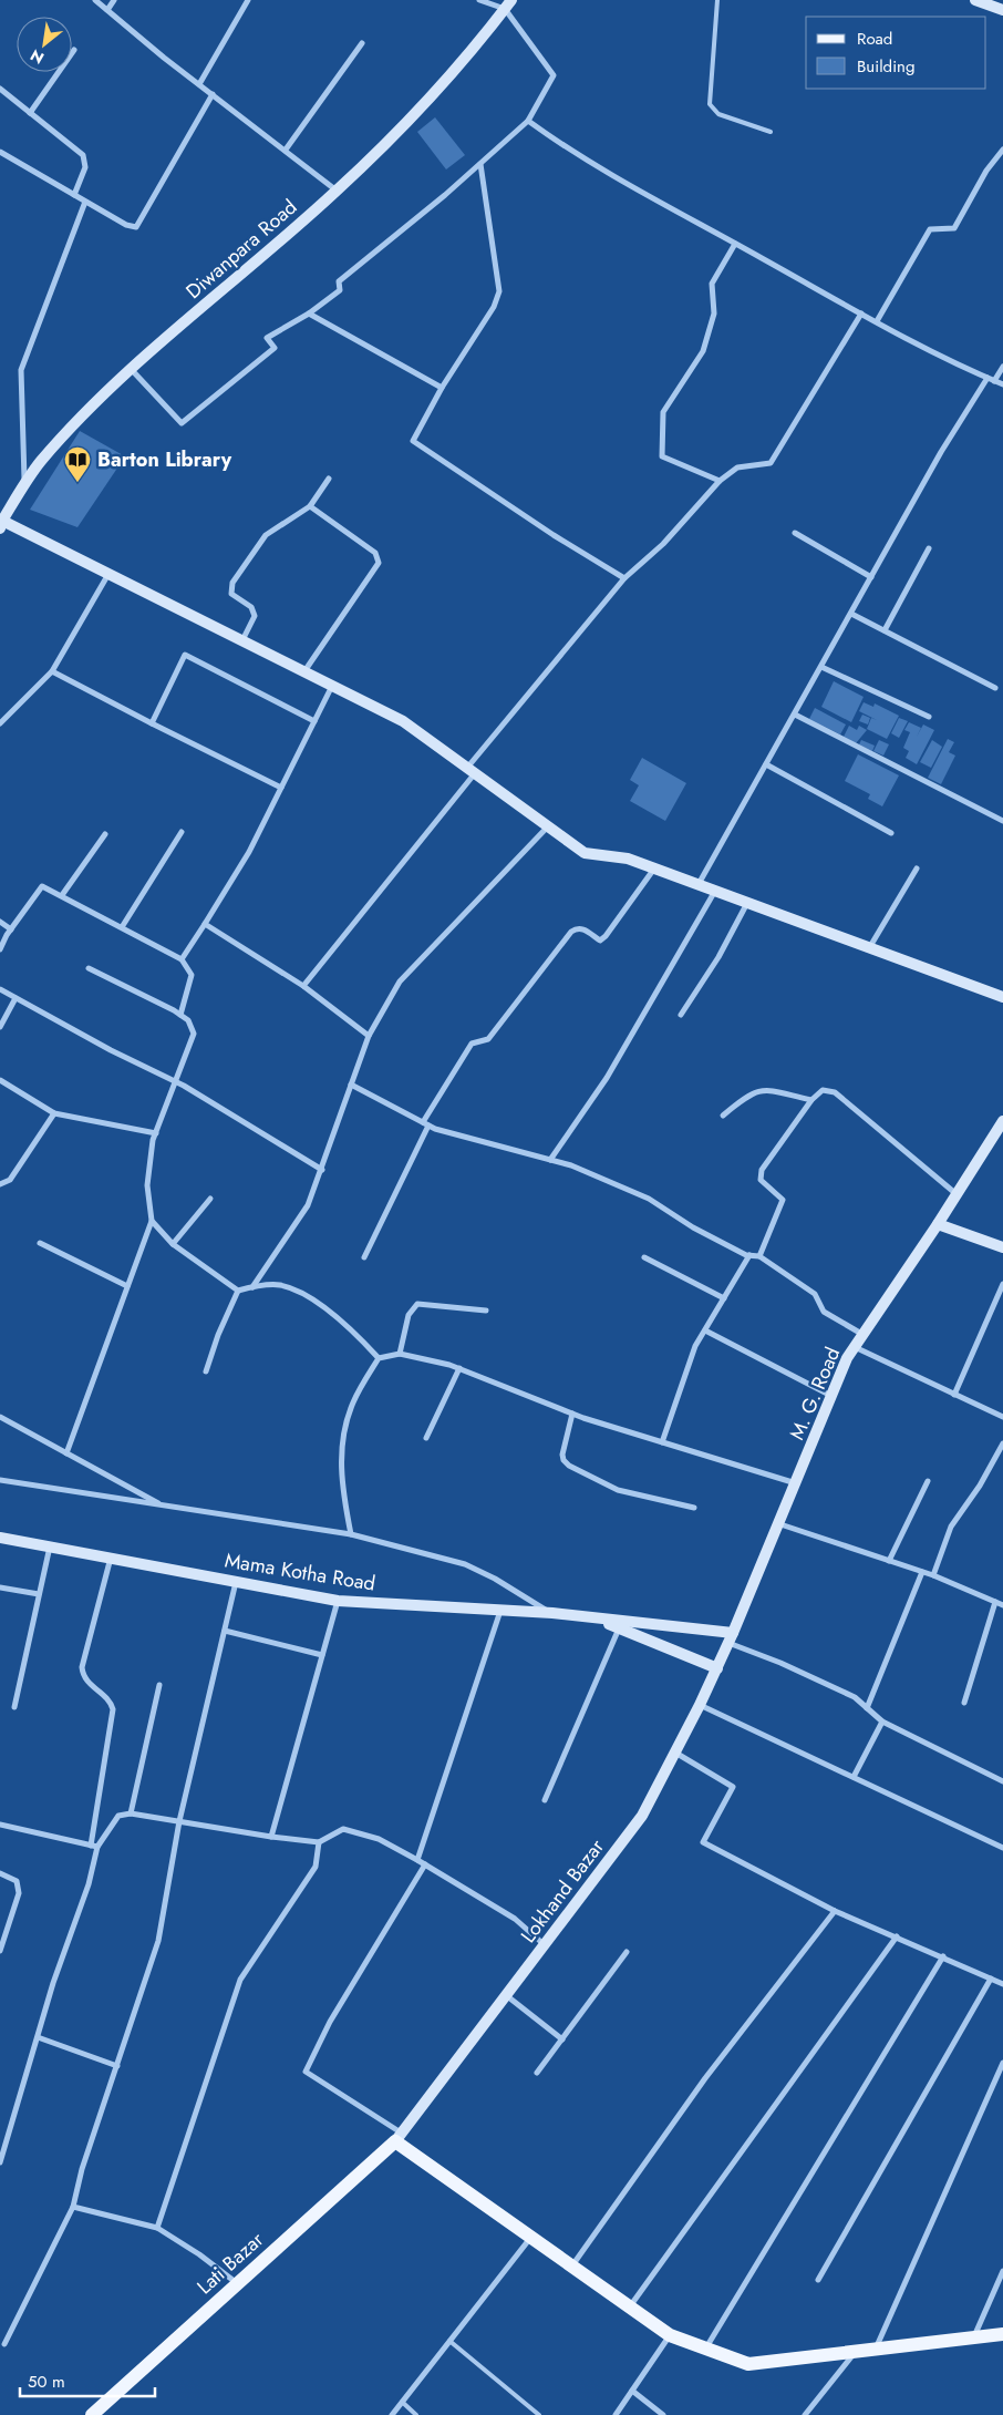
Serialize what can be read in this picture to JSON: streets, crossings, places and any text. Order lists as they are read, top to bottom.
{
  "streets": {
    "main road": ["Lati Bazar"],
    "street": [
      "Diwanpara Road",
      "M. G. Road",
      "Mama Kotha Road",
      "Lokhand Bazar"
    ]
  },
  "crossings": [
    ["M. G. Road", "Mama Kotha Road"],
    ["M. G. Road", "Lokhand Bazar"],
    ["Mama Kotha Road", "Lokhand Bazar"],
    ["Lokhand Bazar", "Lati Bazar"]
  ],
  "places": {
    "library": ["Barton Library"]
  },
  "legend": ["Road", "Building"],
  "scale_bar": "50 m",
  "north": "bottom left"
}
